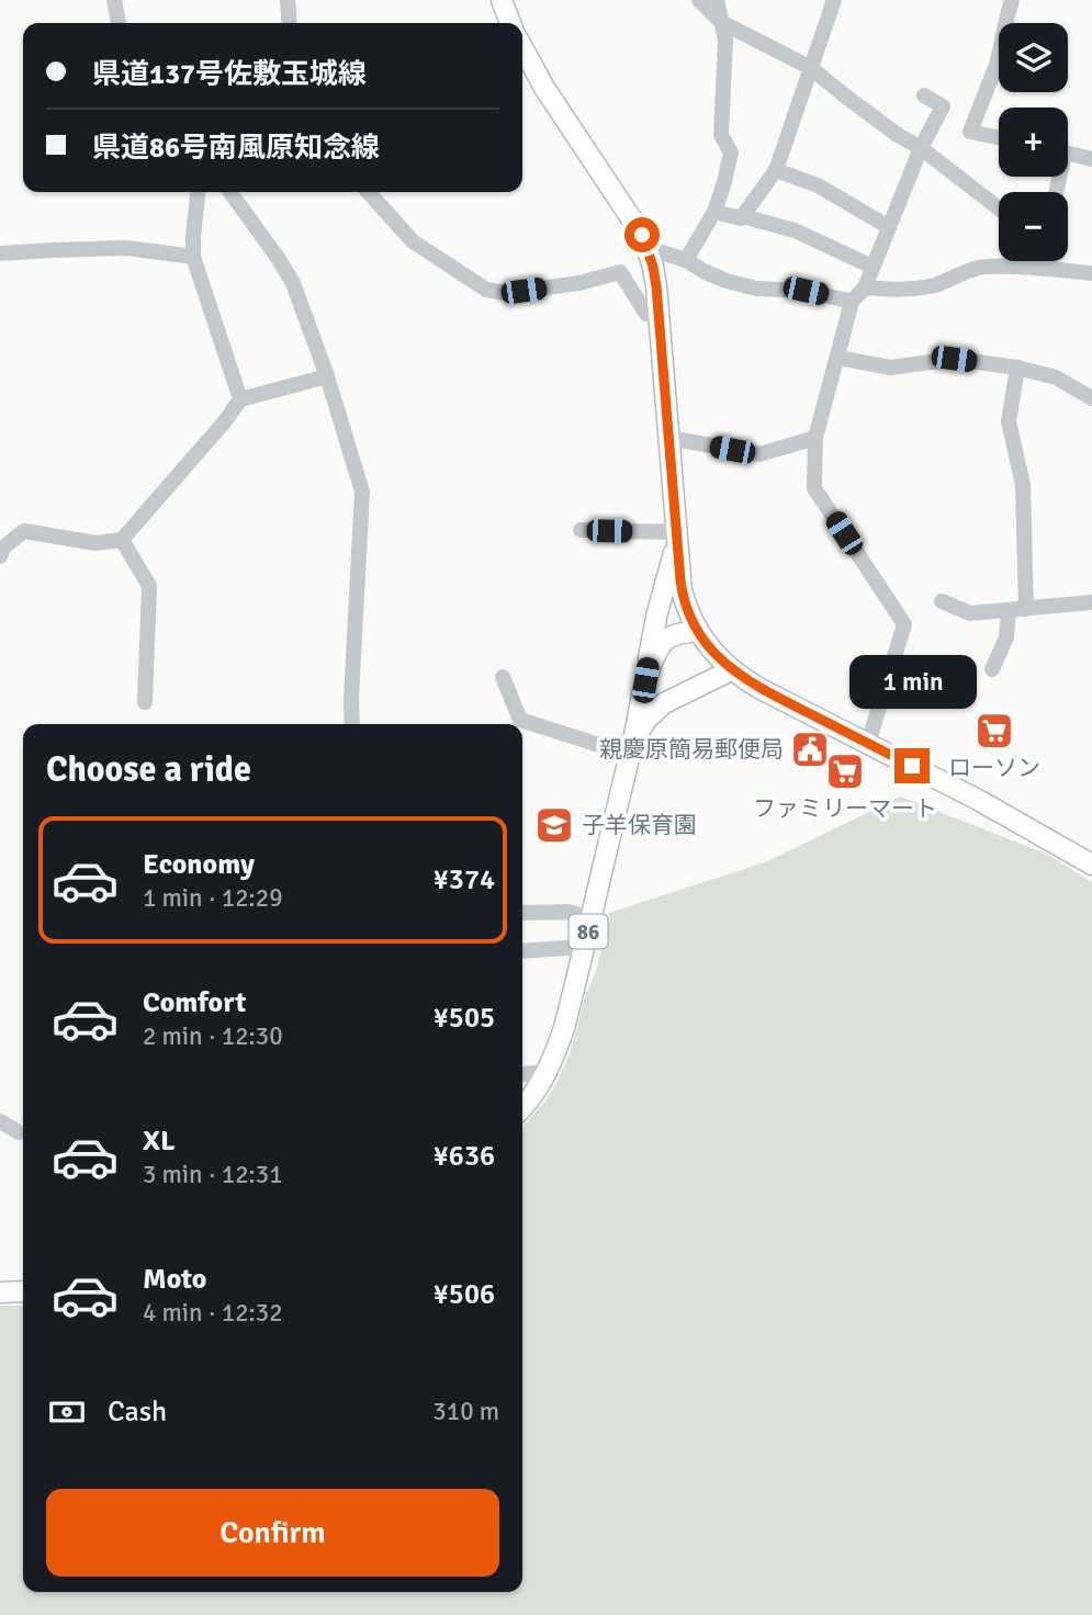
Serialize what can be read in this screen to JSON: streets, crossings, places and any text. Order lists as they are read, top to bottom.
{
  "streets": {
    "main road": ["86"]
  },
  "places": {
    "supermarket": ["ローソン", "ファミリーマート"],
    "public building": ["親慶原簡易郵便局"],
    "school or university": ["子羊保育園"]
  },
  "page": {
    "map_buttons": ["+", "−"],
    "banner": ["県道137号佐敷玉城線", "県道86号南風原知念線"],
    "bubble": "1 min",
    "heading": "Choose a ride",
    "list": [
      {
        "name": "Economy",
        "note": "1 min · 12:29",
        "value": "¥374"
      },
      {
        "name": "Comfort",
        "note": "2 min · 12:30",
        "value": "¥505"
      },
      {
        "name": "XL",
        "note": "3 min · 12:31",
        "value": "¥636"
      },
      {
        "name": "Moto",
        "note": "4 min · 12:32",
        "value": "¥506"
      }
    ],
    "pay": ["Cash", "310 m"],
    "buttons": "Confirm"
  }
}
